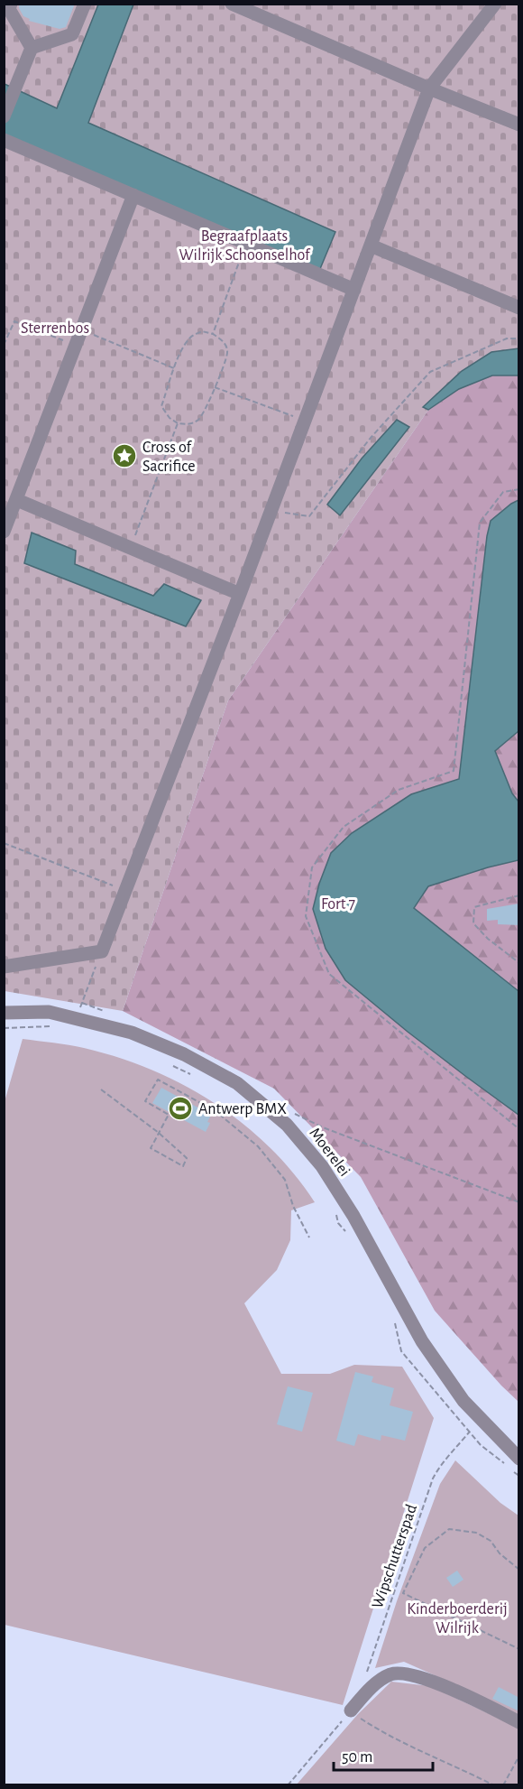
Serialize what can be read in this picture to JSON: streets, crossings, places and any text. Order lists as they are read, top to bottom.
{
  "streets": {
    "street": ["Moerelei"],
    "path": ["Wipschutterspad"]
  },
  "parks": [
    "Begraafplaats Wilrijk Schoonselhof",
    "Sterrenbos",
    "Fort 7",
    "Kinderboerderij Wilrijk"
  ],
  "places": {
    "place": ["Cross of Sacrifice"],
    "sports": ["Antwerp BMX"]
  },
  "scale_bar": "50 m"
}
